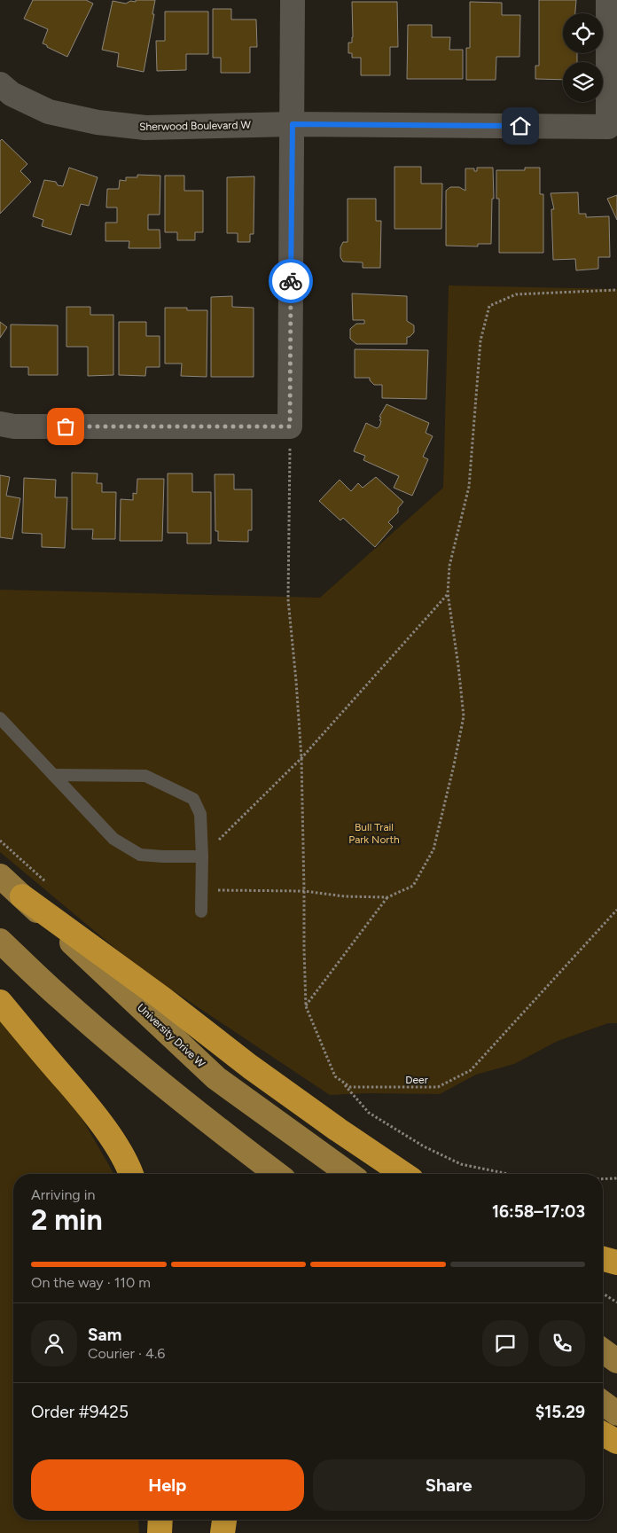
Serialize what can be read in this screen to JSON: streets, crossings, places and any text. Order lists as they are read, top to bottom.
{
  "streets": {
    "main road": ["University Drive W"],
    "street": ["Sherwood Boulevard W"],
    "path": ["Deer"]
  },
  "parks": ["Bull Trail Park North"],
  "page": {
    "heading": ["2 min", "Arriving in", "16:58–17:03"],
    "panel": [
      "Sam",
      "Courier · 4.6",
      "Order #9425",
      "$15.29"
    ],
    "bar": "On the way · 110 m",
    "buttons": ["Help", "Share"]
  }
}
